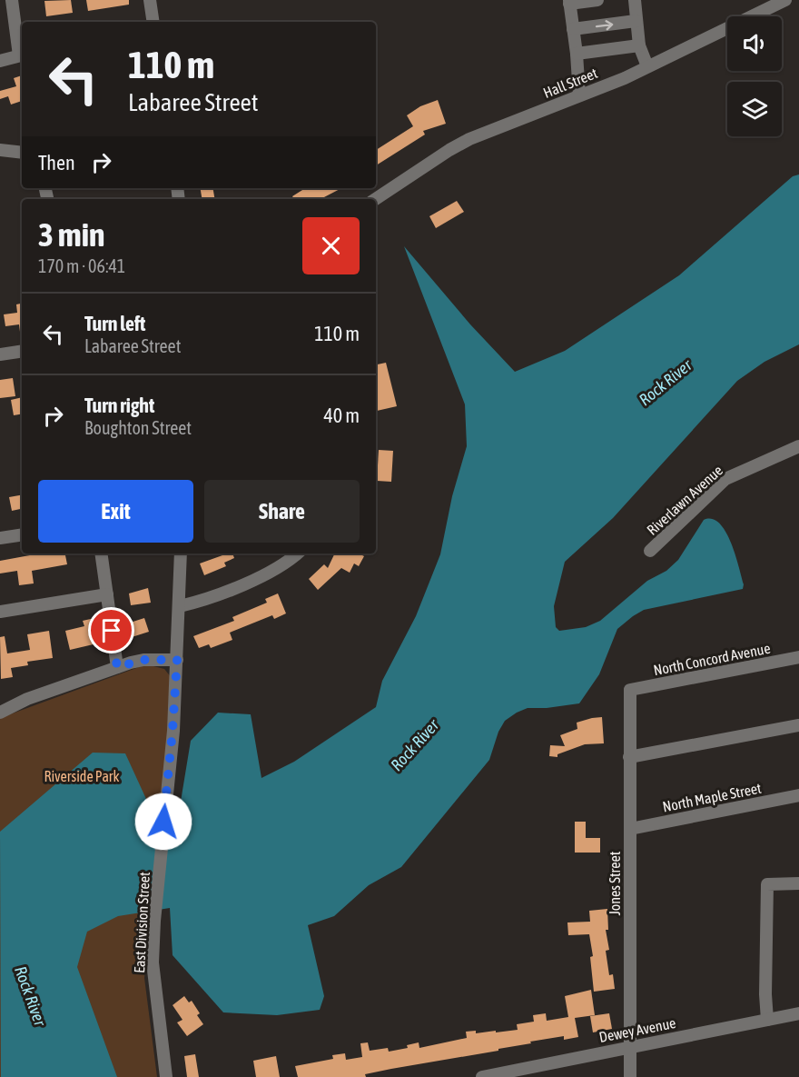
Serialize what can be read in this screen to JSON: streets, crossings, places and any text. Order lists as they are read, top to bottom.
{
  "streets": {
    "street": [
      "Hall Street",
      "Riverlawn Avenue",
      "North Concord Avenue",
      "North Maple Street",
      "Jones Street",
      "East Division Street",
      "Dewey Avenue"
    ]
  },
  "crossings": [
    ["North Concord Avenue", "Jones Street"],
    ["North Maple Street", "Jones Street"],
    ["Jones Street", "Dewey Avenue"]
  ],
  "water": ["Rock River"],
  "parks": ["Riverside Park"],
  "page": {
    "turn": ["110 m", "Labaree Street"],
    "then": "Then",
    "heading": ["3 min", "170 m · 06:41"],
    "list": [
      {
        "name": "Turn left",
        "note": "Labaree Street",
        "value": "110 m"
      },
      {
        "name": "Turn right",
        "note": "Boughton Street",
        "value": "40 m"
      }
    ],
    "buttons": ["Exit", "Share"]
  }
}
